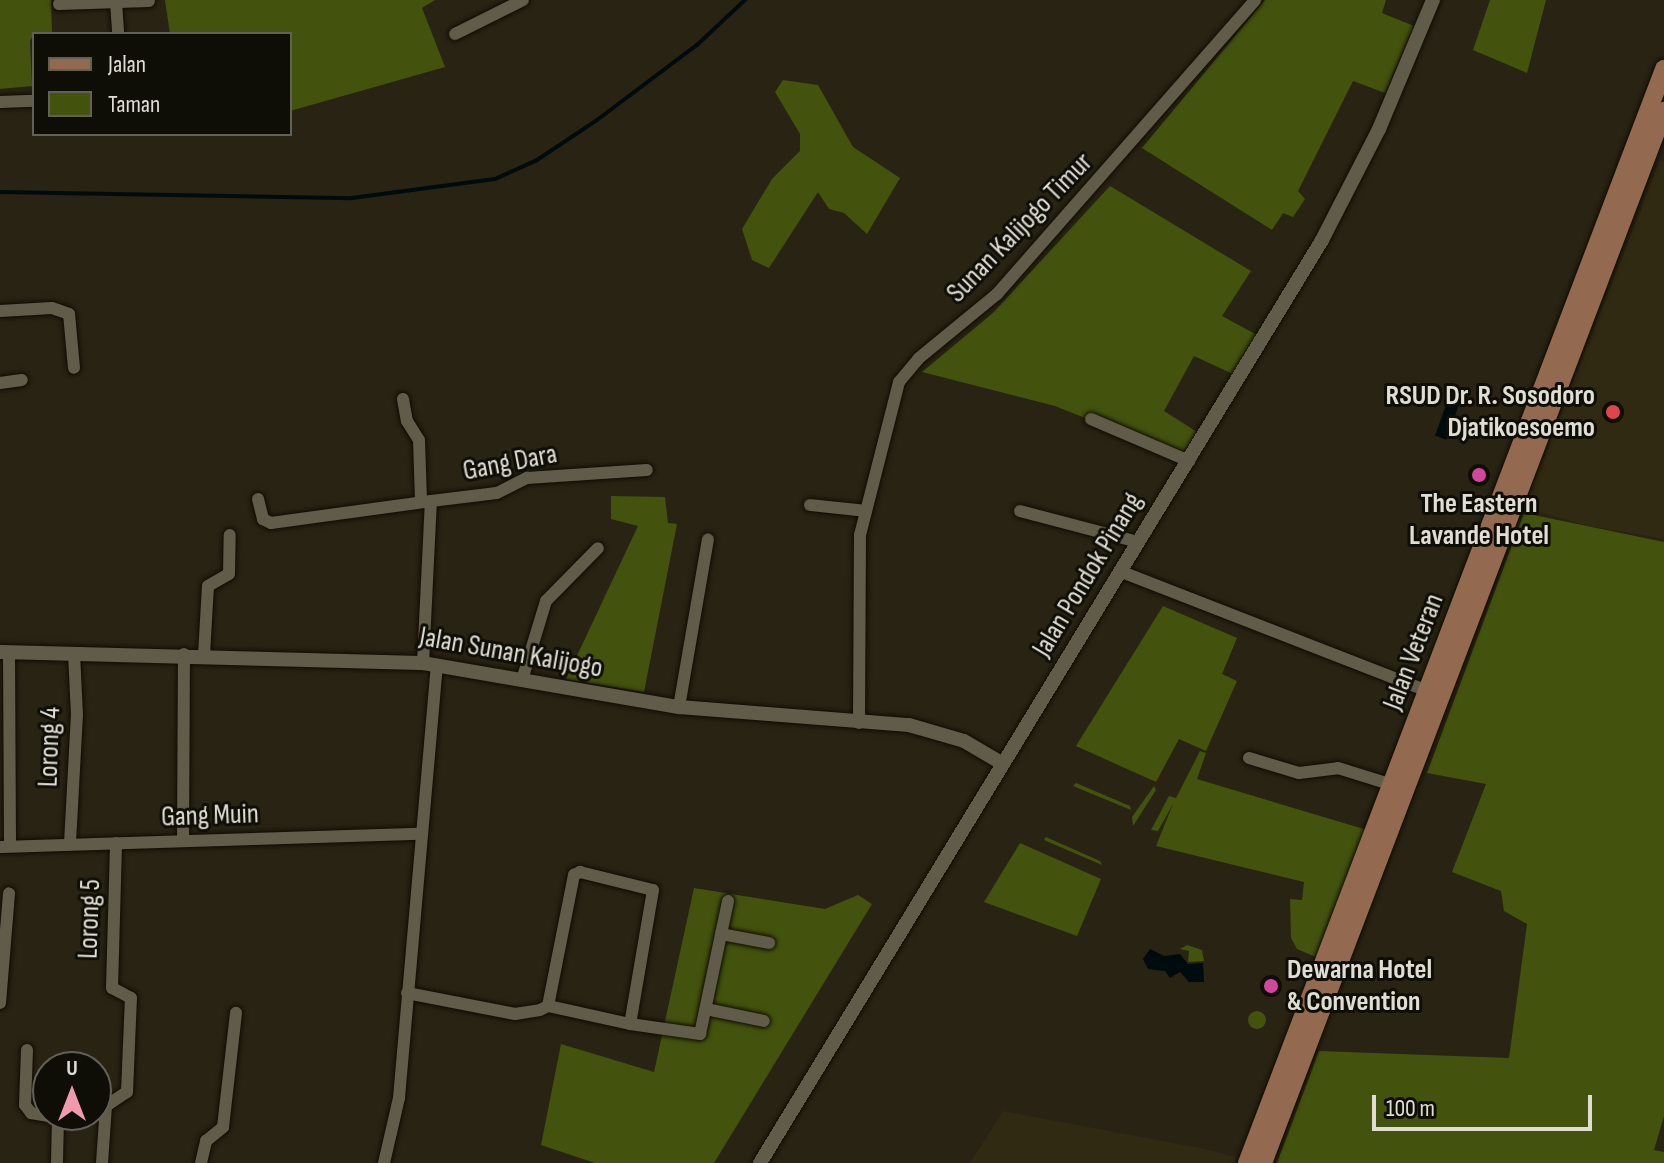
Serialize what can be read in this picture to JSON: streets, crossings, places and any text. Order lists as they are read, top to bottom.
{
  "streets": {
    "main road": ["Jalan Veteran"],
    "street": [
      "Sunan Kalijogo Timur",
      "Gang Dara",
      "Jalan Pondok Pinang",
      "Jalan Sunan Kalijogo",
      "Lorong 4",
      "Gang Muin",
      "Lorong 5"
    ]
  },
  "crossings": [
    ["Sunan Kalijogo Timur", "Jalan Sunan Kalijogo"],
    ["Gang Dara", "Jalan Sunan Kalijogo"],
    ["Gang Dara", "Gang Muin"],
    ["Jalan Pondok Pinang", "Jalan Sunan Kalijogo"],
    ["Jalan Sunan Kalijogo", "Lorong 4"],
    ["Lorong 4", "Gang Muin"],
    ["Gang Muin", "Lorong 5"]
  ],
  "places": ["RSUD Dr. R. Sosodoro Djatikoesoemo", "The Eastern Lavande Hotel", "Dewarna Hotel & Convention"],
  "legend": ["Jalan", "Taman"],
  "scale_bar": "100 m",
  "north": "top"
}
